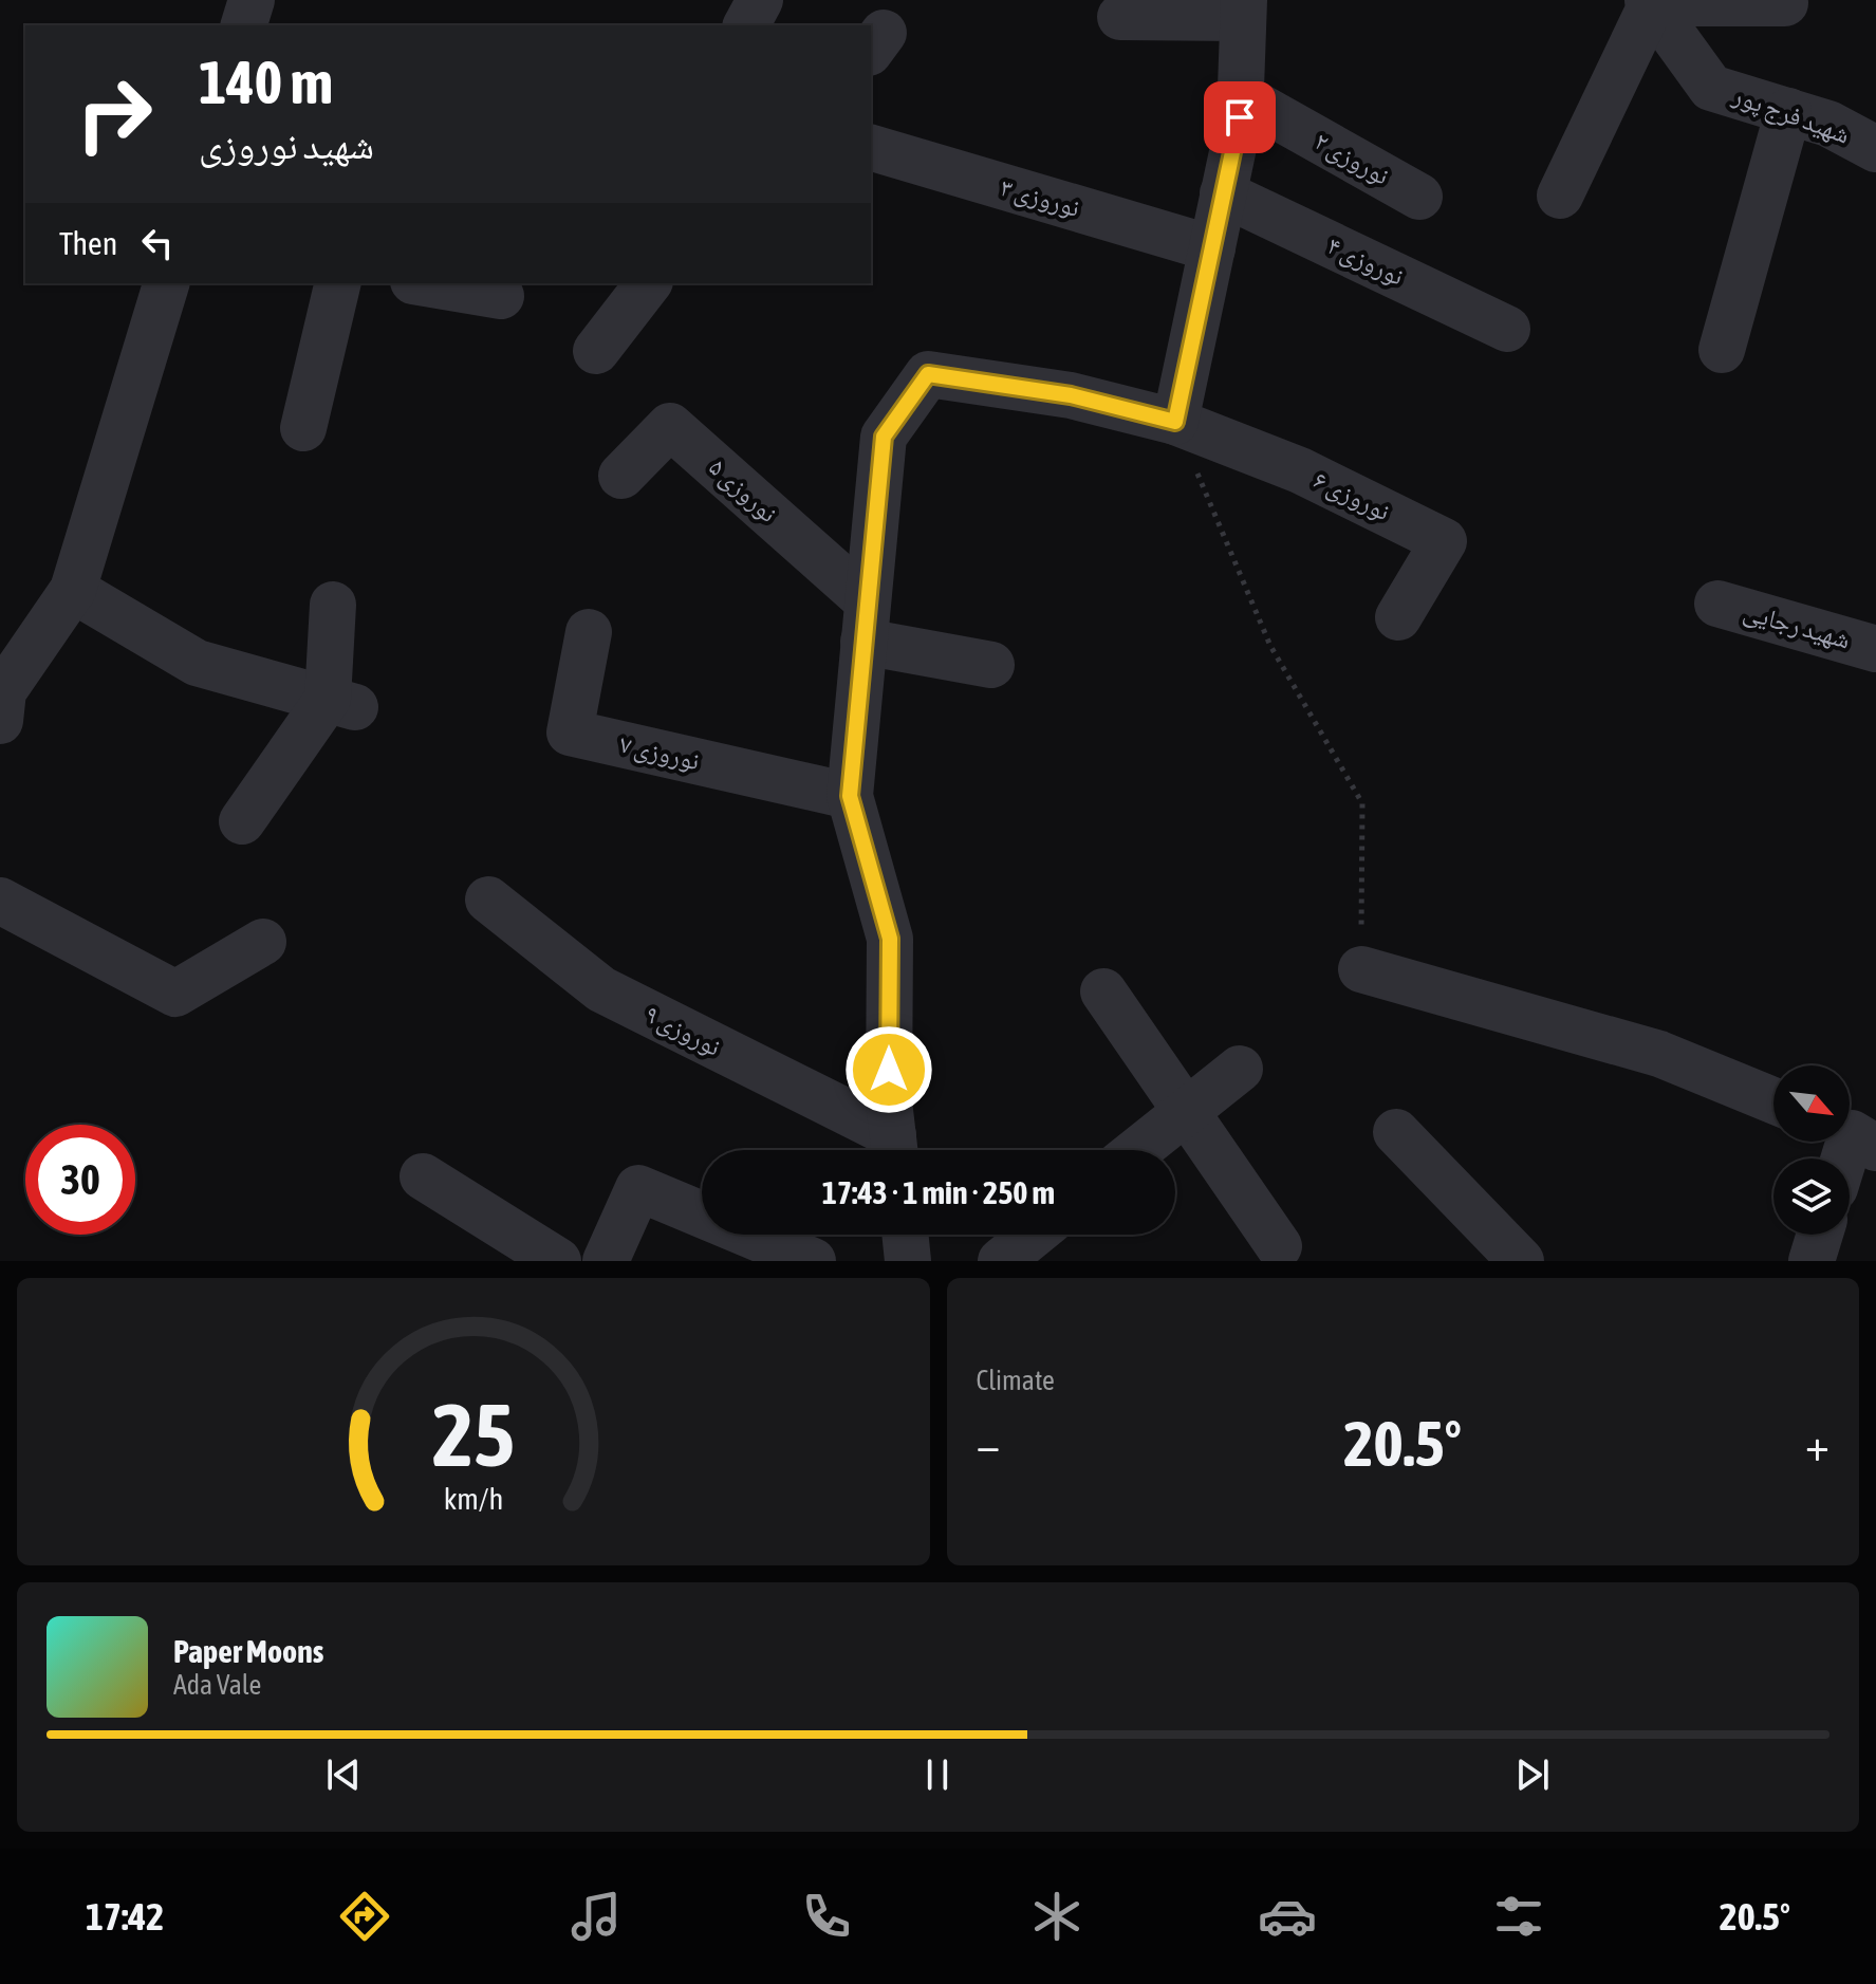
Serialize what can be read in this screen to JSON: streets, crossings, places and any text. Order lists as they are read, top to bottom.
{
  "streets": {
    "street": [
      "شهید فرج پور",
      "نوروزی ۲",
      "نوروزی ۳",
      "نوروزی ۴",
      "نوروزی ۵",
      "نوروزی ۶",
      "شهید رجایی",
      "نوروزی ۷",
      "نوروزی ۹"
    ]
  },
  "north": "bottom right",
  "page": {
    "turn": ["140 m", "شهید نوروزی"],
    "then": "Then",
    "limit": "30",
    "trip": "17:43 · 1 min · 250 m",
    "tile": "Climate",
    "heat": ["−", "20.5°", "+"],
    "song": ["Paper Moons", "Ada Vale"],
    "tabs": ["17:42", "20.5°"],
    "gauge": ["25", "km/h"]
  }
}
